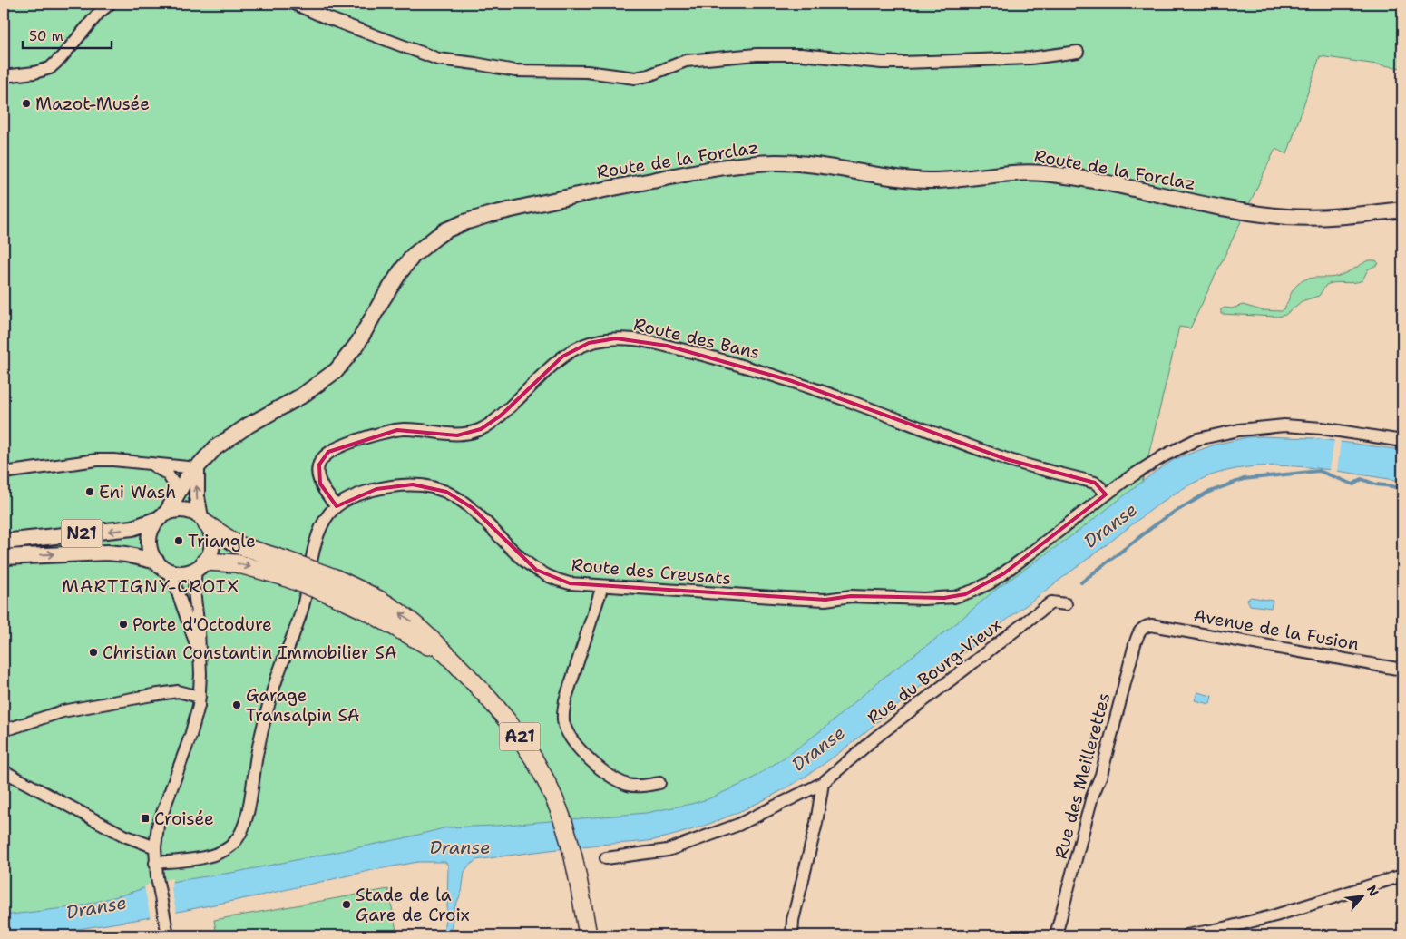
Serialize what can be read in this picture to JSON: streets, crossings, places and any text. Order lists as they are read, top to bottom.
{
  "streets": {
    "highway": ["A21"],
    "main road": ["Route de la Forclaz", "N21"],
    "street": [
      "Route des Bans",
      "Route des Creusats",
      "Avenue de la Fusion",
      "Rue du Bourg-Vieux",
      "Rue des Meillerettes"
    ]
  },
  "crossings": [
    ["Route de la Forclaz", "N21"],
    ["Route de la Forclaz", "A21"],
    ["Route des Bans", "Route des Creusats"],
    ["N21", "A21"],
    ["Avenue de la Fusion", "Rue des Meillerettes"]
  ],
  "districts": ["MARTIGNY-CROIX"],
  "water": ["Dranse"],
  "places": {
    "other": [
      "Mazot-Musée",
      "Eni Wash",
      "Triangle",
      "Porte d'Octodure",
      "Christian Constantin Immobilier SA",
      "Garage Transalpin SA",
      "Stade de la Gare de Croix"
    ],
    "transit": ["Croisée"]
  },
  "scale_bar": "50 m",
  "north": "top right"
}
